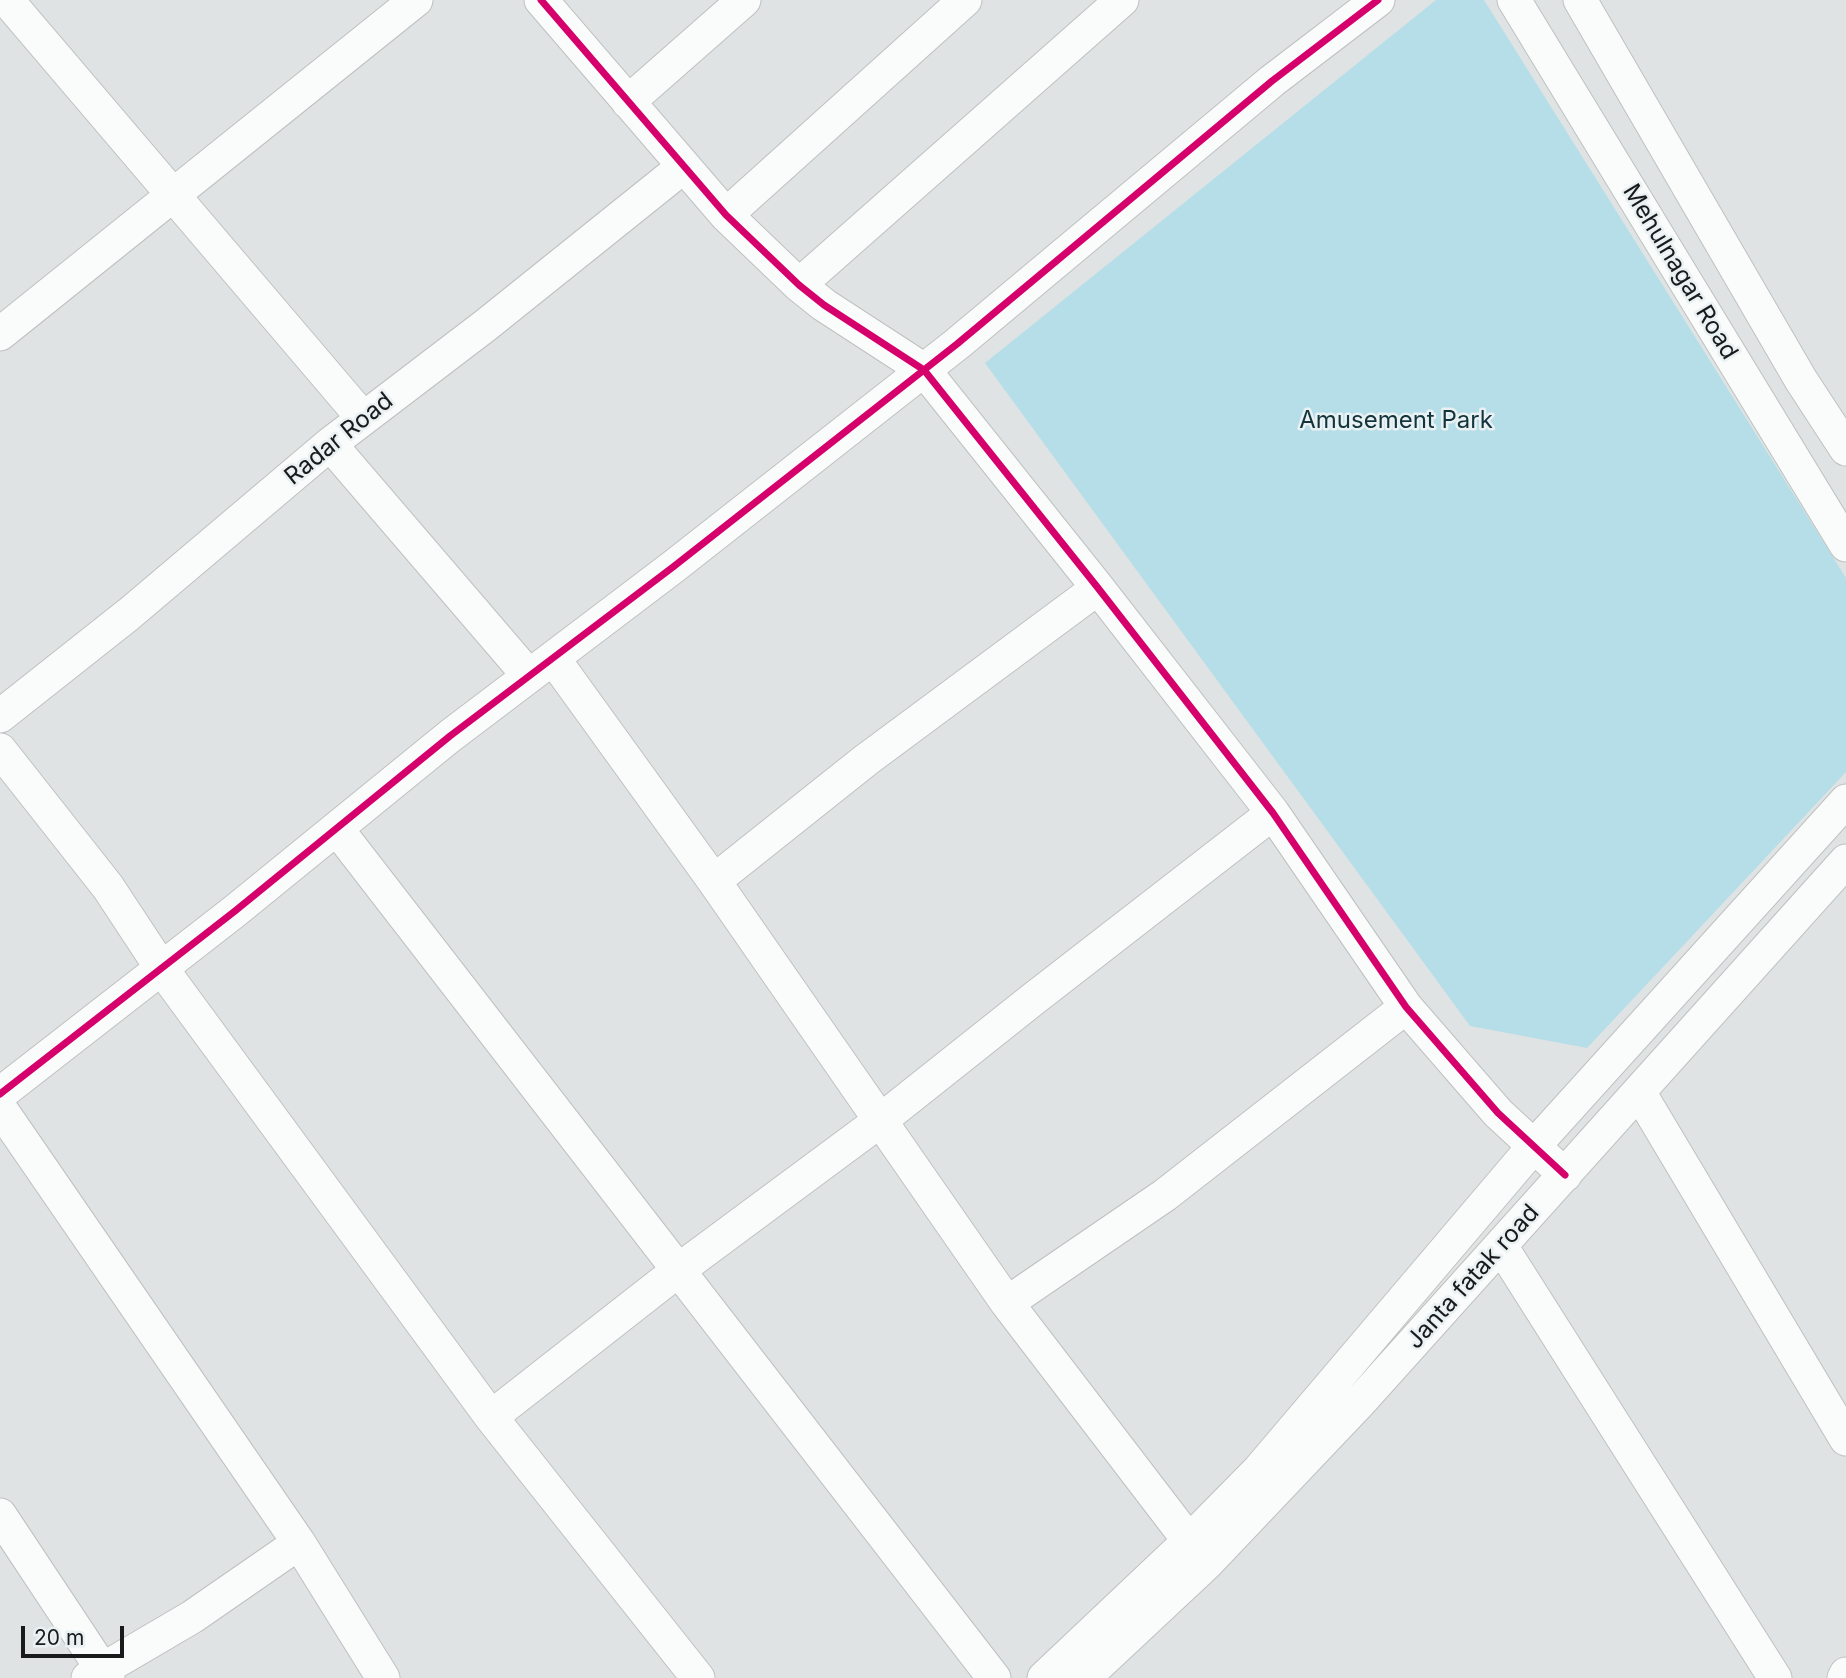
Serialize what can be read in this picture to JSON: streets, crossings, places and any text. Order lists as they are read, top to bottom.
{
  "streets": {
    "street": ["Mehulnagar Road", "Radar Road", "Janta fatak road"]
  },
  "parks": ["Amusement Park"],
  "scale_bar": "20 m"
}
